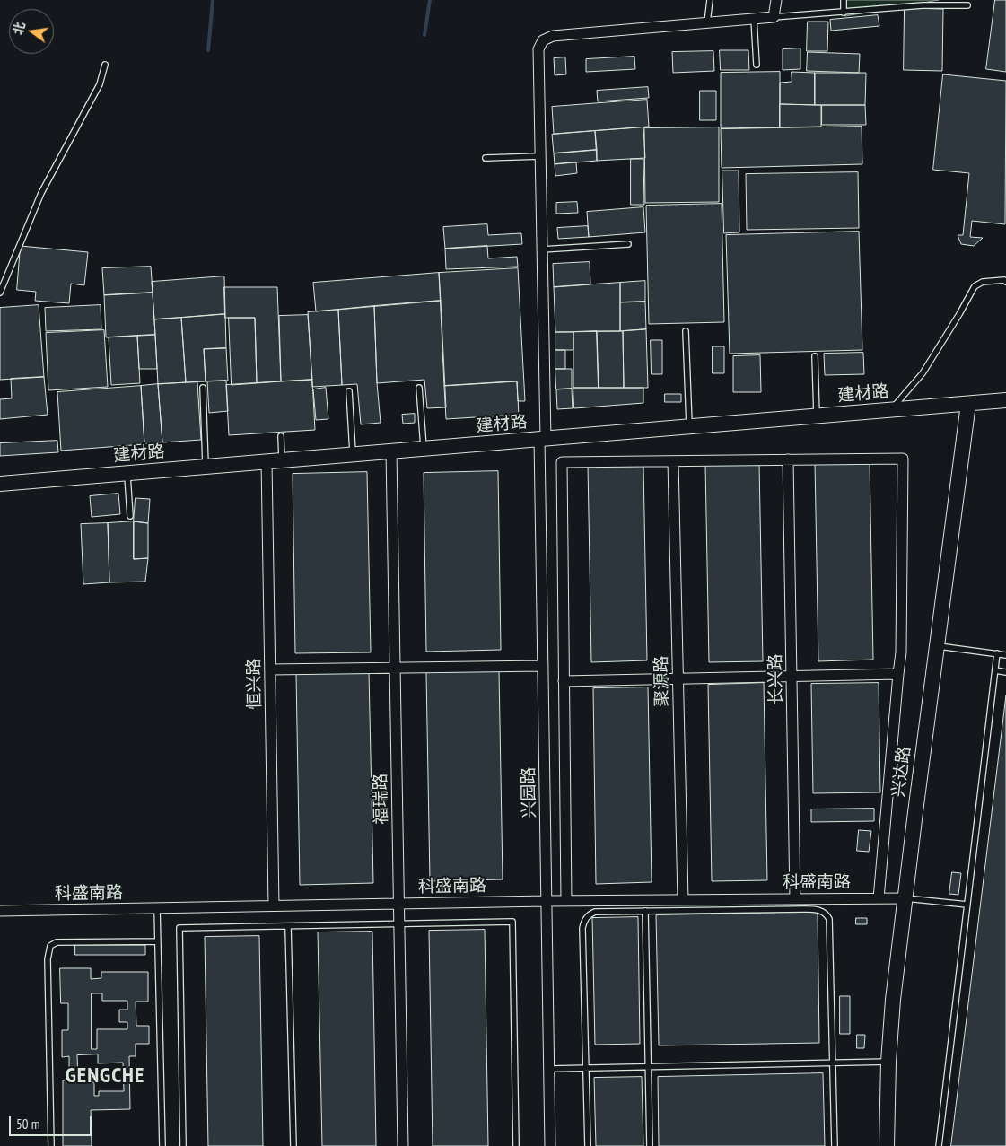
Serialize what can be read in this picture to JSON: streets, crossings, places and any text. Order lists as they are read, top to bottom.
{
  "streets": {
    "street": [
      "建材路",
      "长兴路",
      "聚源路",
      "恒兴路",
      "兴达路",
      "兴园路",
      "福瑞路",
      "科盛南路"
    ]
  },
  "crossings": [
    ["建材路", "恒兴路"],
    ["建材路", "兴达路"],
    ["建材路", "兴园路"],
    ["建材路", "福瑞路"],
    ["长兴路", "科盛南路"],
    ["聚源路", "科盛南路"],
    ["恒兴路", "科盛南路"],
    ["兴达路", "科盛南路"],
    ["兴园路", "科盛南路"],
    ["福瑞路", "科盛南路"]
  ],
  "districts": ["GENGCHE"],
  "scale_bar": "50 m",
  "north": "left"
}
